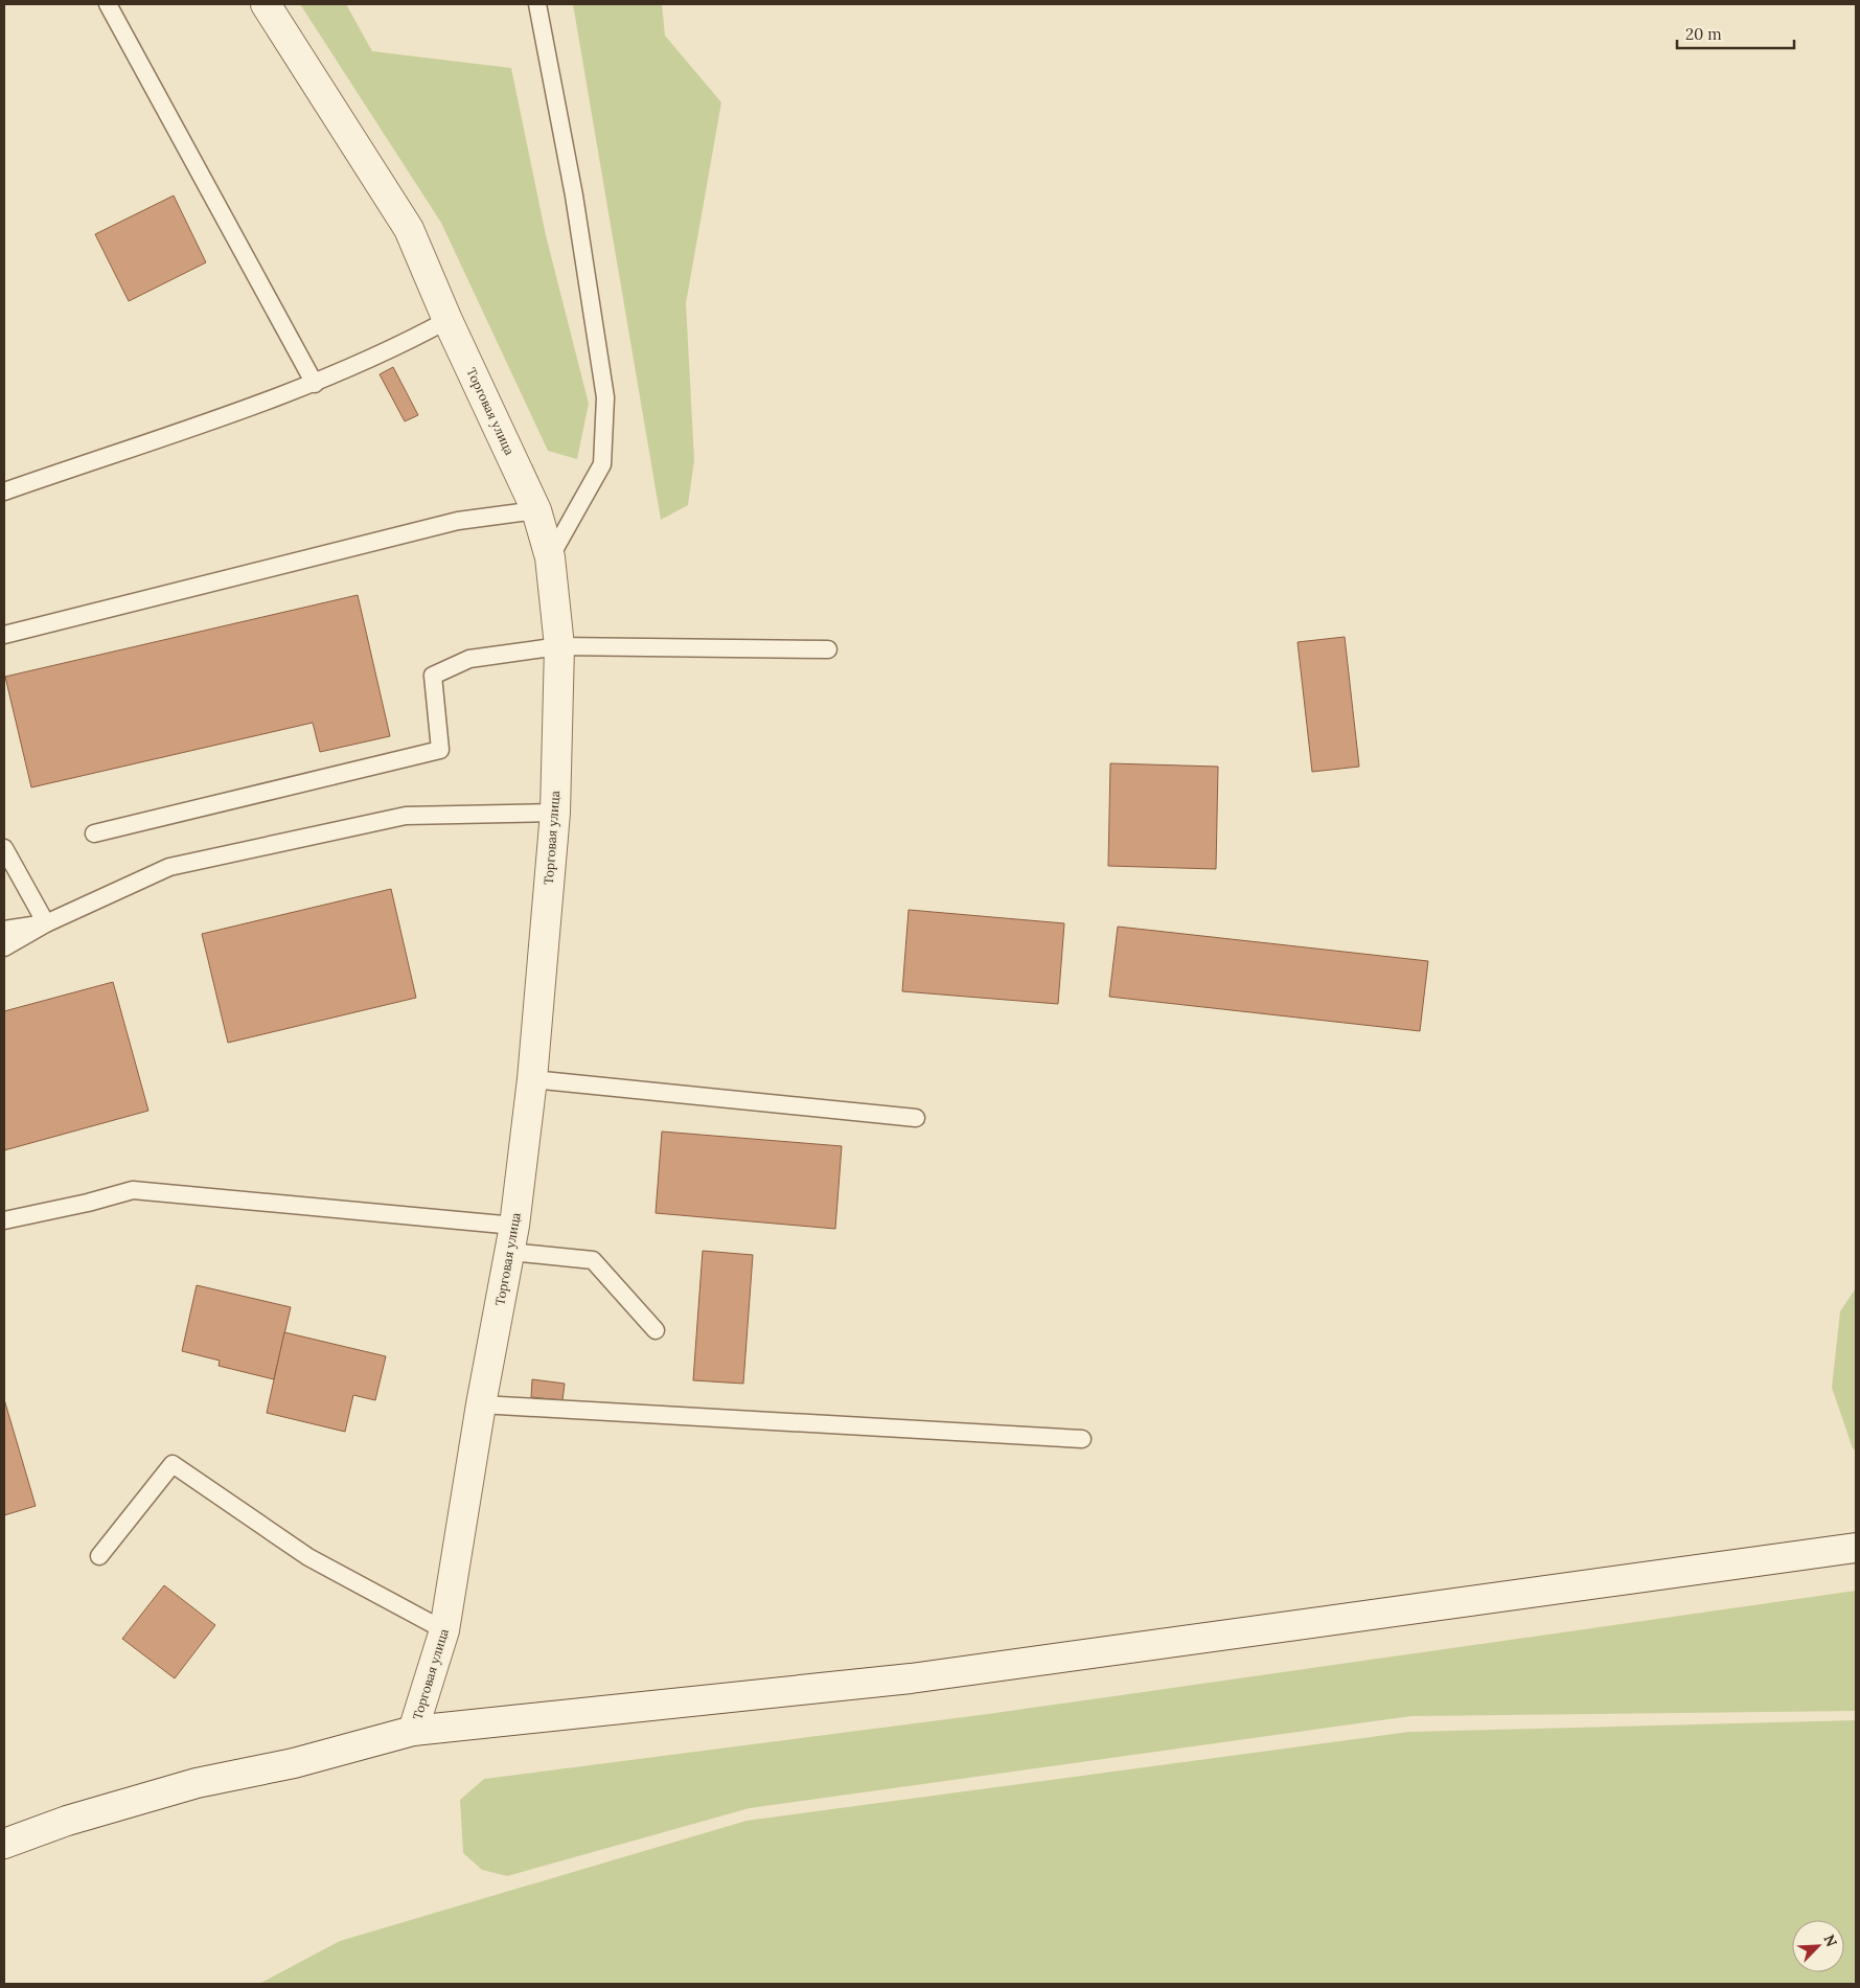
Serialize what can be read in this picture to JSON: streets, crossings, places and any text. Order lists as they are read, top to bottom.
{
  "streets": {
    "main road": ["Торговая улица"]
  },
  "scale_bar": "20 m",
  "north": "top right"
}
